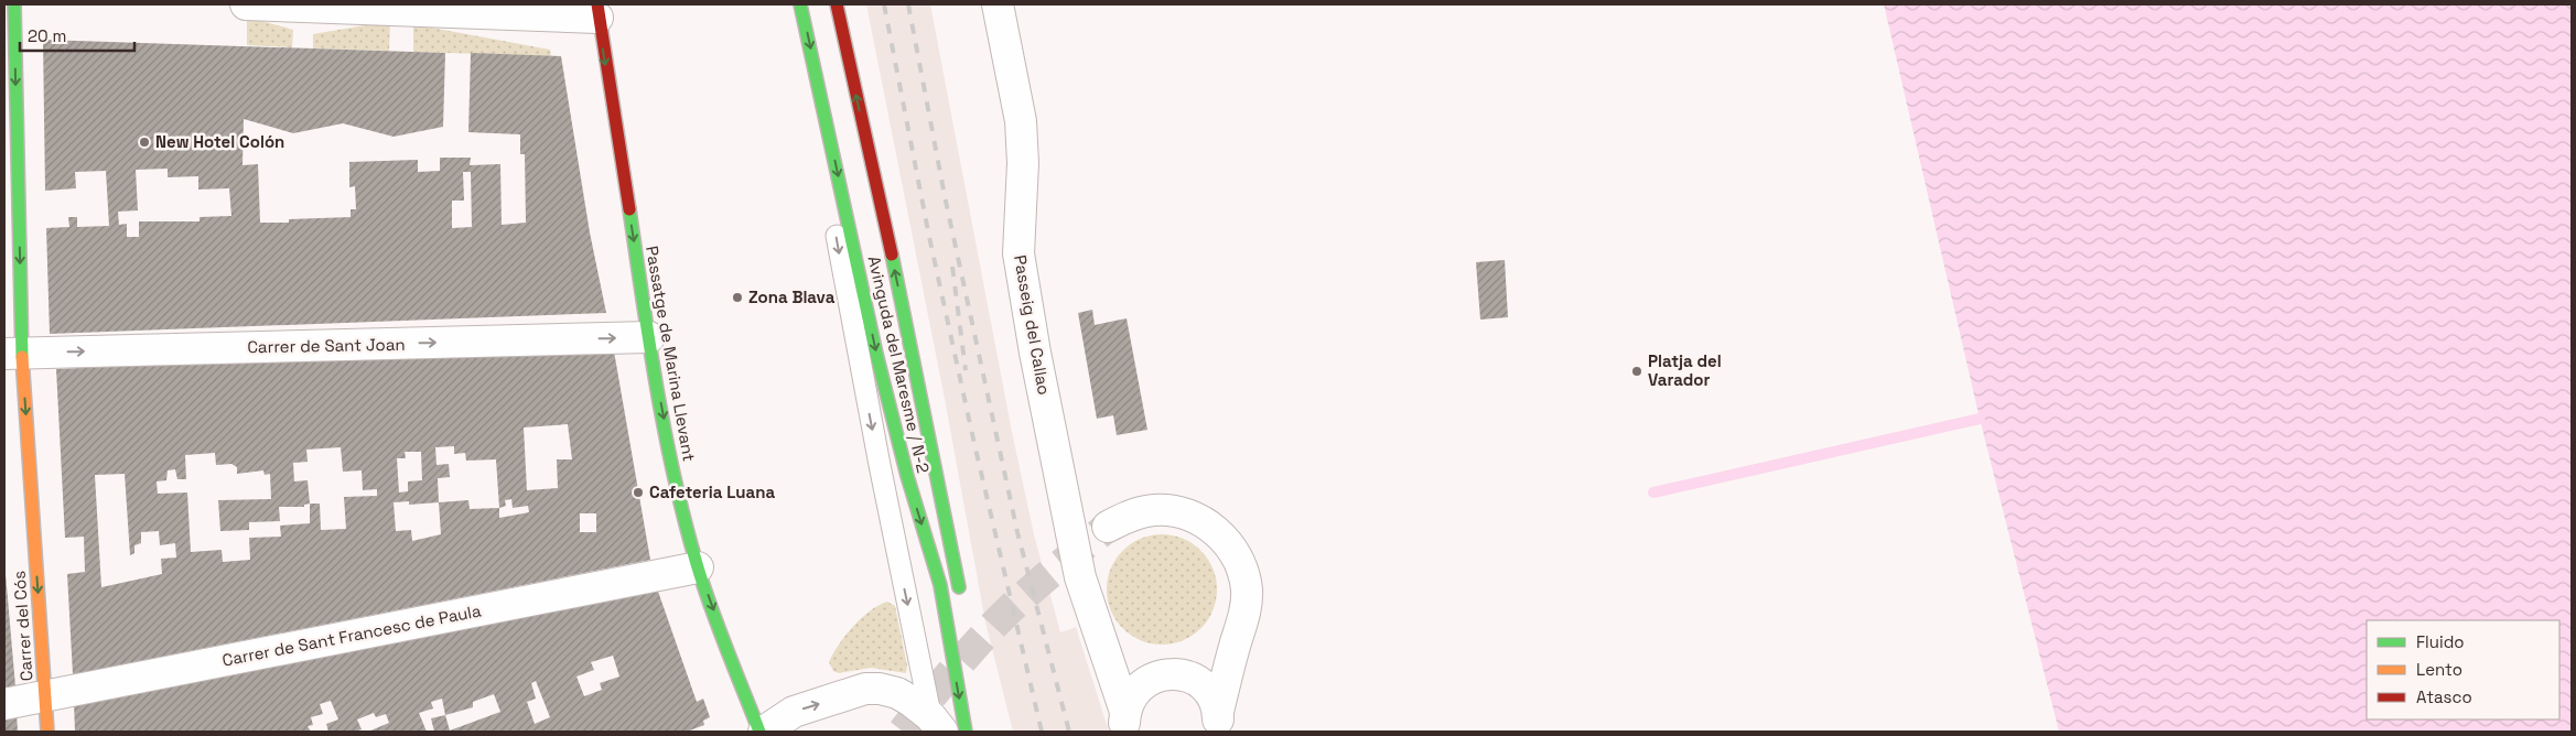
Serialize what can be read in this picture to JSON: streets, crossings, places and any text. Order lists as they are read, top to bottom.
{
  "streets": {
    "street": [
      "Passeig del Callao",
      "Carrer de Sant Joan",
      "Passatge de Marina Llevant",
      "Avinguda del Maresme / N-2",
      "Carrer del Cós",
      "Carrer de Sant Francesc de Paula"
    ]
  },
  "crossings": [
    ["Carrer de Sant Joan", "Passatge de Marina Llevant"],
    ["Carrer de Sant Joan", "Carrer del Cós"],
    ["Passatge de Marina Llevant", "Carrer de Sant Francesc de Paula"],
    ["Carrer del Cós", "Carrer de Sant Francesc de Paula"]
  ],
  "one_way": ["Carrer de Sant Joan", "Passatge de Marina Llevant", "Carrer del Cós"],
  "places": [
    "New Hotel Colón",
    "Zona Blava",
    "Platja del Varador",
    "Cafeteria Luana"
  ],
  "legend": ["Fluido", "Lento", "Atasco"],
  "scale_bar": "20 m"
}
